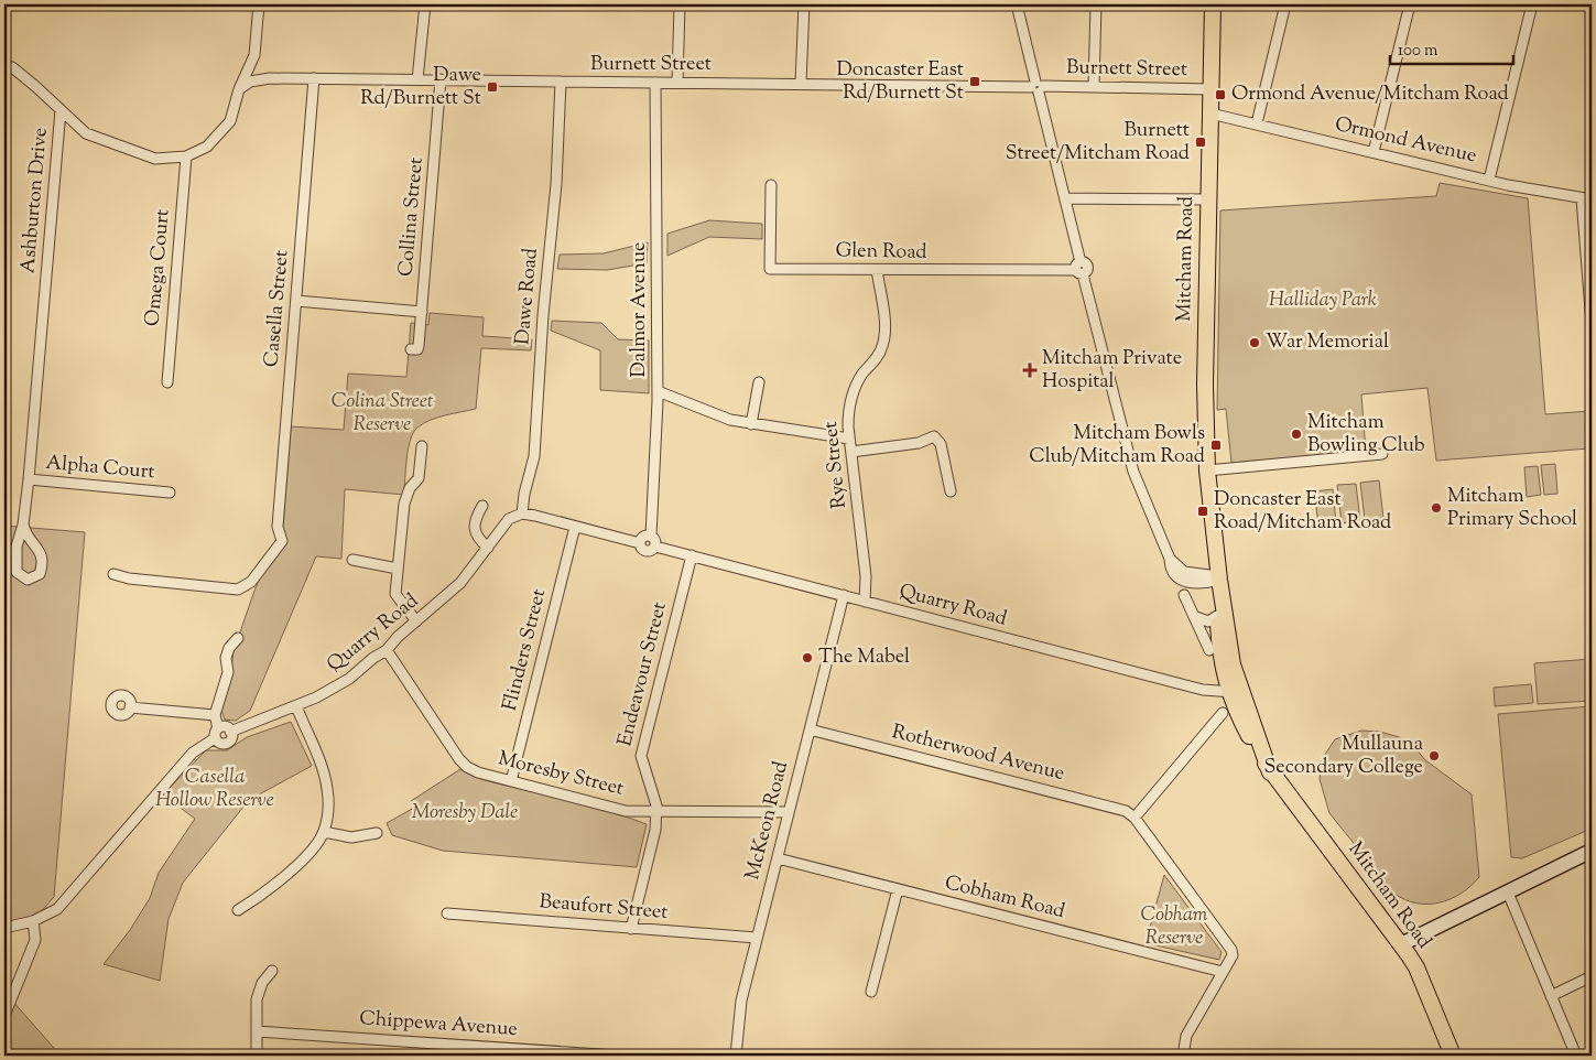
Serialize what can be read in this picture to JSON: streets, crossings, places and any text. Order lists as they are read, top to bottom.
{
  "streets": {
    "main road": ["Mitcham Road"],
    "street": [
      "Burnett Street",
      "Ormond Avenue",
      "Ashburton Drive",
      "Collina Street",
      "Glen Road",
      "Omega Court",
      "Dawe Road",
      "Casella Street",
      "Dalmor Avenue",
      "Rye Street",
      "Alpha Court",
      "Quarry Road",
      "Flinders Street",
      "Endeavour Street",
      "Rotherwood Avenue",
      "Moresby Street",
      "McKeon Road",
      "Cobham Road",
      "Beaufort Street",
      "Chippewa Avenue"
    ]
  },
  "crossings": [
    ["Burnett Street", "Collina Street"],
    ["Burnett Street", "Mitcham Road"],
    ["Burnett Street", "Dawe Road"],
    ["Burnett Street", "Casella Street"],
    ["Burnett Street", "Dalmor Avenue"],
    ["Ormond Avenue", "Mitcham Road"],
    ["Ashburton Drive", "Alpha Court"],
    ["Glen Road", "Rye Street"],
    ["Mitcham Road", "Quarry Road"],
    ["Dawe Road", "Quarry Road"],
    ["Dalmor Avenue", "Quarry Road"],
    ["Rye Street", "Quarry Road"],
    ["Quarry Road", "Flinders Street"],
    ["Quarry Road", "Endeavour Street"],
    ["Quarry Road", "Moresby Street"],
    ["Quarry Road", "McKeon Road"],
    ["Flinders Street", "Moresby Street"],
    ["Endeavour Street", "Moresby Street"],
    ["Endeavour Street", "Beaufort Street"],
    ["Rotherwood Avenue", "McKeon Road"],
    ["Moresby Street", "McKeon Road"],
    ["McKeon Road", "Cobham Road"],
    ["McKeon Road", "Beaufort Street"]
  ],
  "parks": [
    "Halliday Park",
    "Colina Street Reserve",
    "Casella Hollow Reserve",
    "Moresby Dale",
    "Cobham Reserve"
  ],
  "places": {
    "transit": [
      "Doncaster East Rd/Burnett St",
      "Dawe Rd/Burnett St",
      "Ormond Avenue/Mitcham Road",
      "Burnett Street/Mitcham Road",
      "Mitcham Bowls Club/Mitcham Road",
      "Doncaster East Road/Mitcham Road"
    ],
    "other": [
      "War Memorial",
      "Mitcham Bowling Club",
      "Mitcham Primary School",
      "The Mabel",
      "Mullauna Secondary College"
    ],
    "health": ["Mitcham Private Hospital"]
  },
  "scale_bar": "100 m"
}
